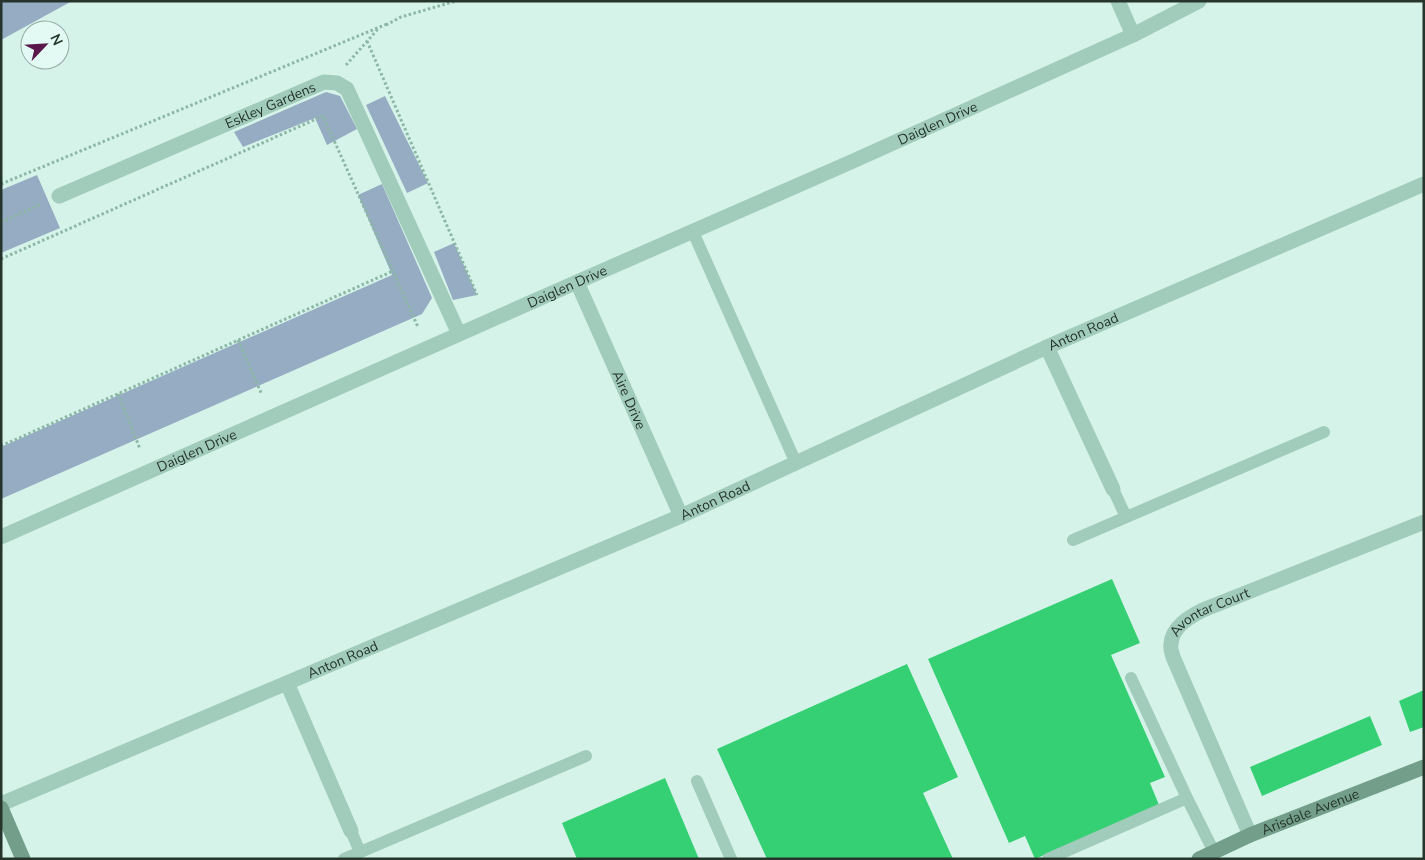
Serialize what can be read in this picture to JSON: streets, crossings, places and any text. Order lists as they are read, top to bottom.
{
  "streets": {
    "street": [
      "Eskley Gardens",
      "Daiglen Drive",
      "Anton Road",
      "Aire Drive",
      "Avontar Court",
      "Arisdale Avenue"
    ]
  },
  "crossings": [
    ["Daiglen Drive", "Aire Drive"],
    ["Anton Road", "Aire Drive"],
    ["Avontar Court", "Arisdale Avenue"]
  ],
  "north": "top right"
}
